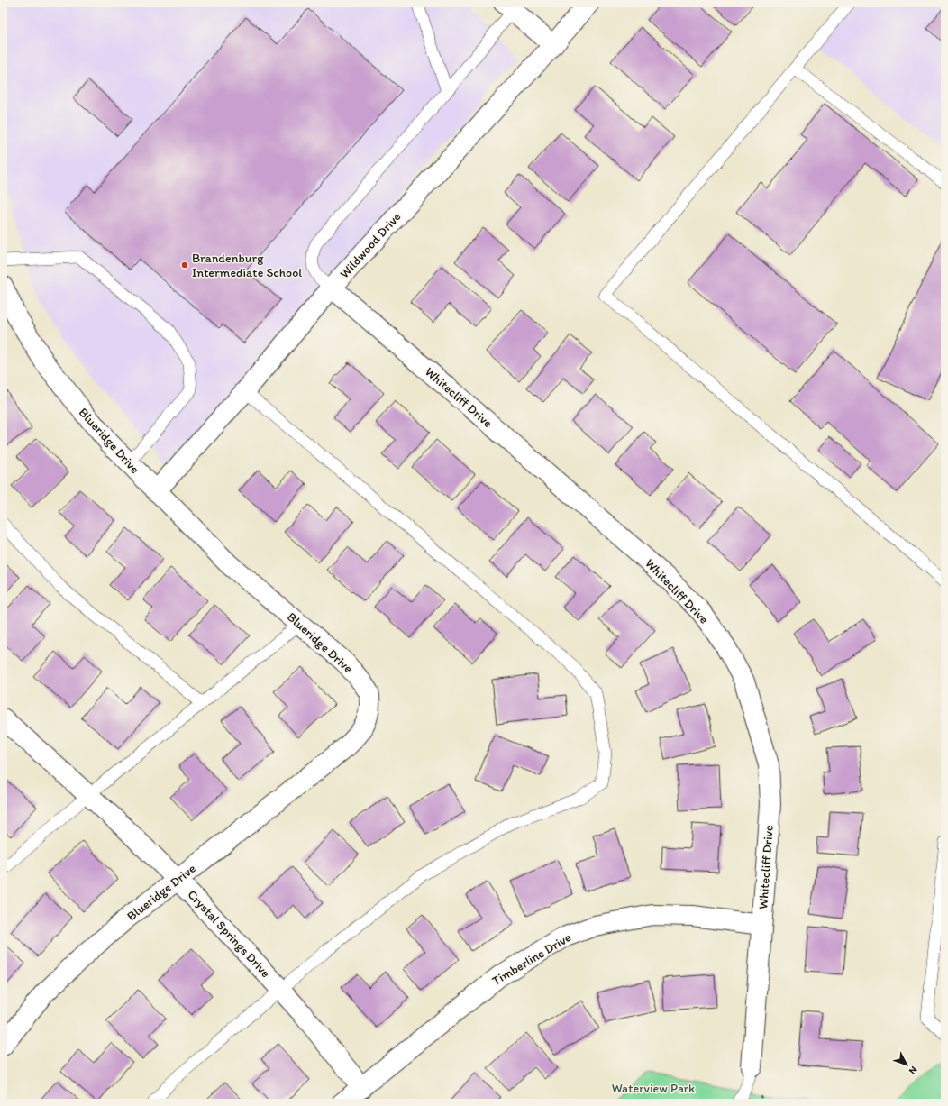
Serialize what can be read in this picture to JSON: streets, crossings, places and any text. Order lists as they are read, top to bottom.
{
  "streets": {
    "street": [
      "Wildwood Drive",
      "Whitecliff Drive",
      "Blueridge Drive",
      "Crystal Springs Drive",
      "Timberline Drive"
    ]
  },
  "crossings": [
    ["Wildwood Drive", "Whitecliff Drive"],
    ["Wildwood Drive", "Blueridge Drive"],
    ["Whitecliff Drive", "Timberline Drive"],
    ["Blueridge Drive", "Crystal Springs Drive"],
    ["Crystal Springs Drive", "Timberline Drive"]
  ],
  "parks": ["Waterview Park"],
  "places": ["Brandenburg Intermediate School"],
  "north": "bottom right"
}
